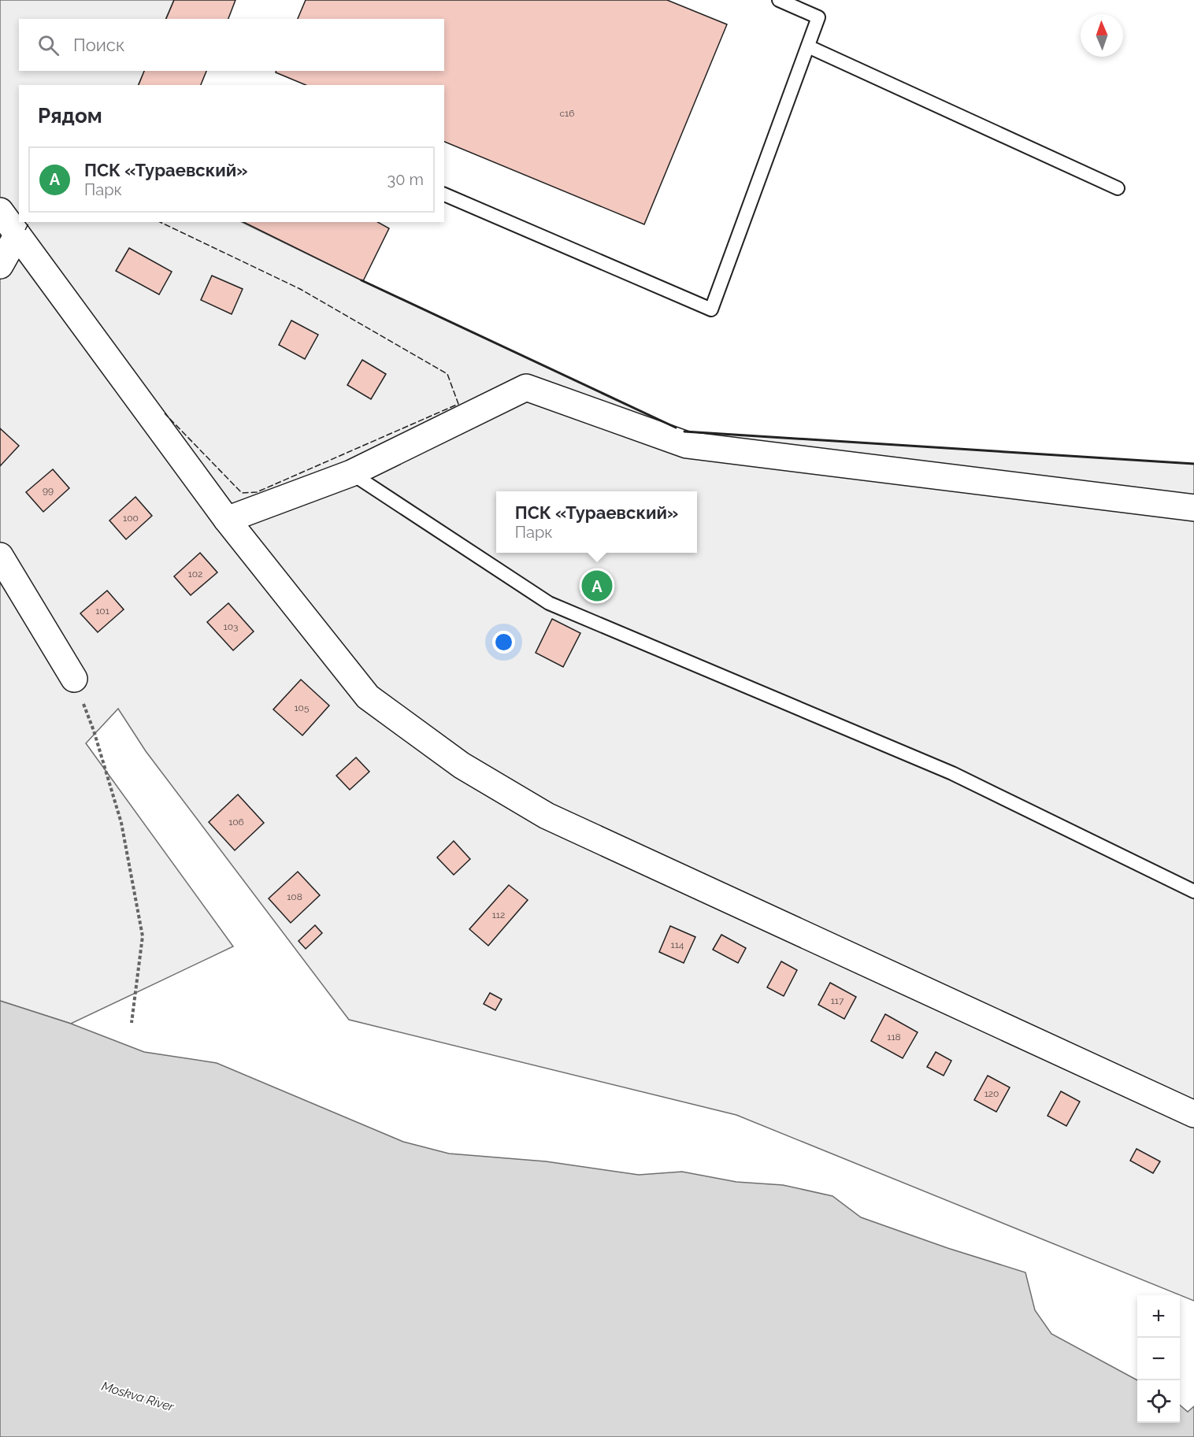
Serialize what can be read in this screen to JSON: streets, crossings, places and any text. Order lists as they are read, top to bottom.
{
  "water": ["Moskva River"],
  "house_numbers": [
    "с16",
    "99",
    "100",
    "102",
    "101",
    "103",
    "105",
    "106",
    "108",
    "112",
    "114",
    "117",
    "118",
    "120"
  ],
  "north": "top",
  "page": {
    "search": "Поиск",
    "heading": "Рядом",
    "list": [
      {
        "mark": "A",
        "name": "ПСК «Тураевский»",
        "note": "Парк",
        "value": "30 m"
      }
    ],
    "popup": ["ПСК «Тураевский»", "Парк"],
    "pins": "A",
    "map_buttons": ["+", "−"]
  }
}
